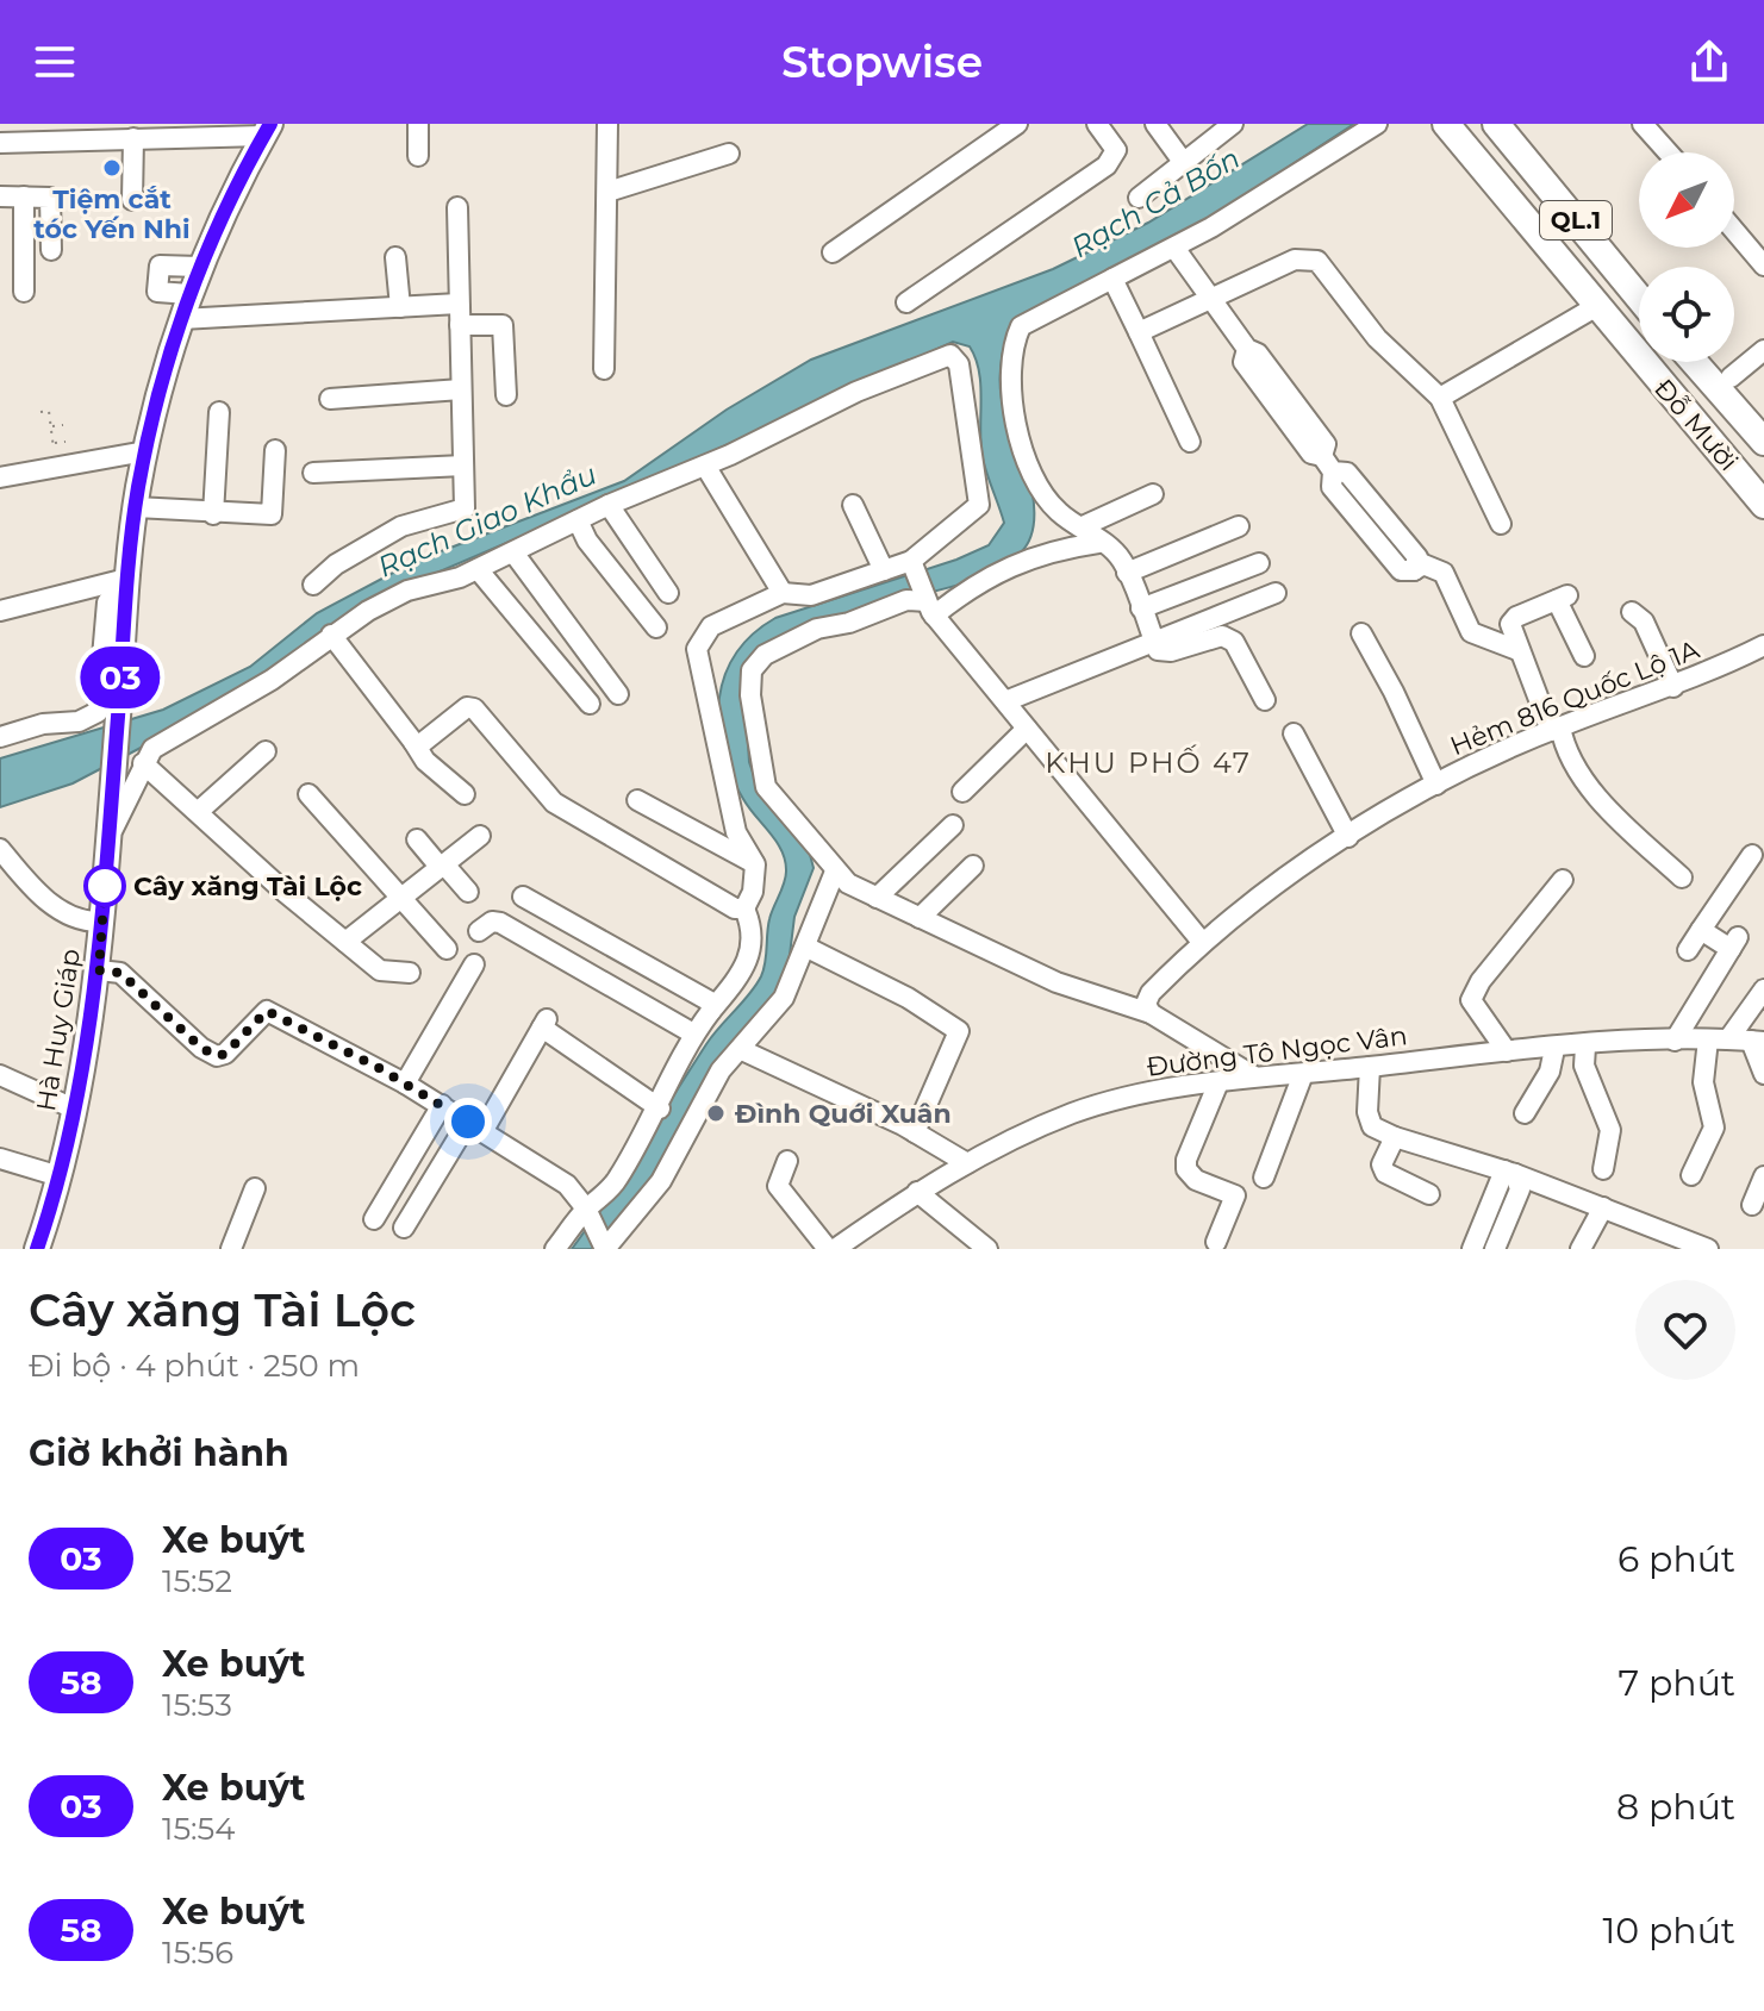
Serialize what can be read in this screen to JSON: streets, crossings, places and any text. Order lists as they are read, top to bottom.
{
  "streets": {
    "highway": ["QL.1", "Đỗ Mười"],
    "main road": ["Hà Huy Giáp"],
    "street": ["Hẻm 816 Quốc Lộ 1A", "Đường Tô Ngọc Vân"]
  },
  "districts": ["KHU PHỐ 47"],
  "water": ["Rạch Cả Bốn", "Rạch Giao Khẩu"],
  "places": ["Tiệm cắt tóc Yến Nhi", "Cây xăng Tài Lộc", "Đình Quới Xuân"],
  "lines": ["bus line 03"],
  "north": "bottom left",
  "page": {
    "header": "Stopwise",
    "on_map": "03",
    "heading": [
      ["Cây xăng Tài Lộc", "Đi bộ · 4 phút · 250 m"],
      "Giờ khởi hành"
    ],
    "list": [
      {
        "mark": "03",
        "name": "Xe buýt",
        "note": "15:52",
        "value": "6 phút"
      },
      {
        "mark": "58",
        "name": "Xe buýt",
        "note": "15:53",
        "value": "7 phút"
      },
      {
        "mark": "03",
        "name": "Xe buýt",
        "note": "15:54",
        "value": "8 phút"
      },
      {
        "mark": "58",
        "name": "Xe buýt",
        "note": "15:56",
        "value": "10 phút"
      }
    ]
  }
}
